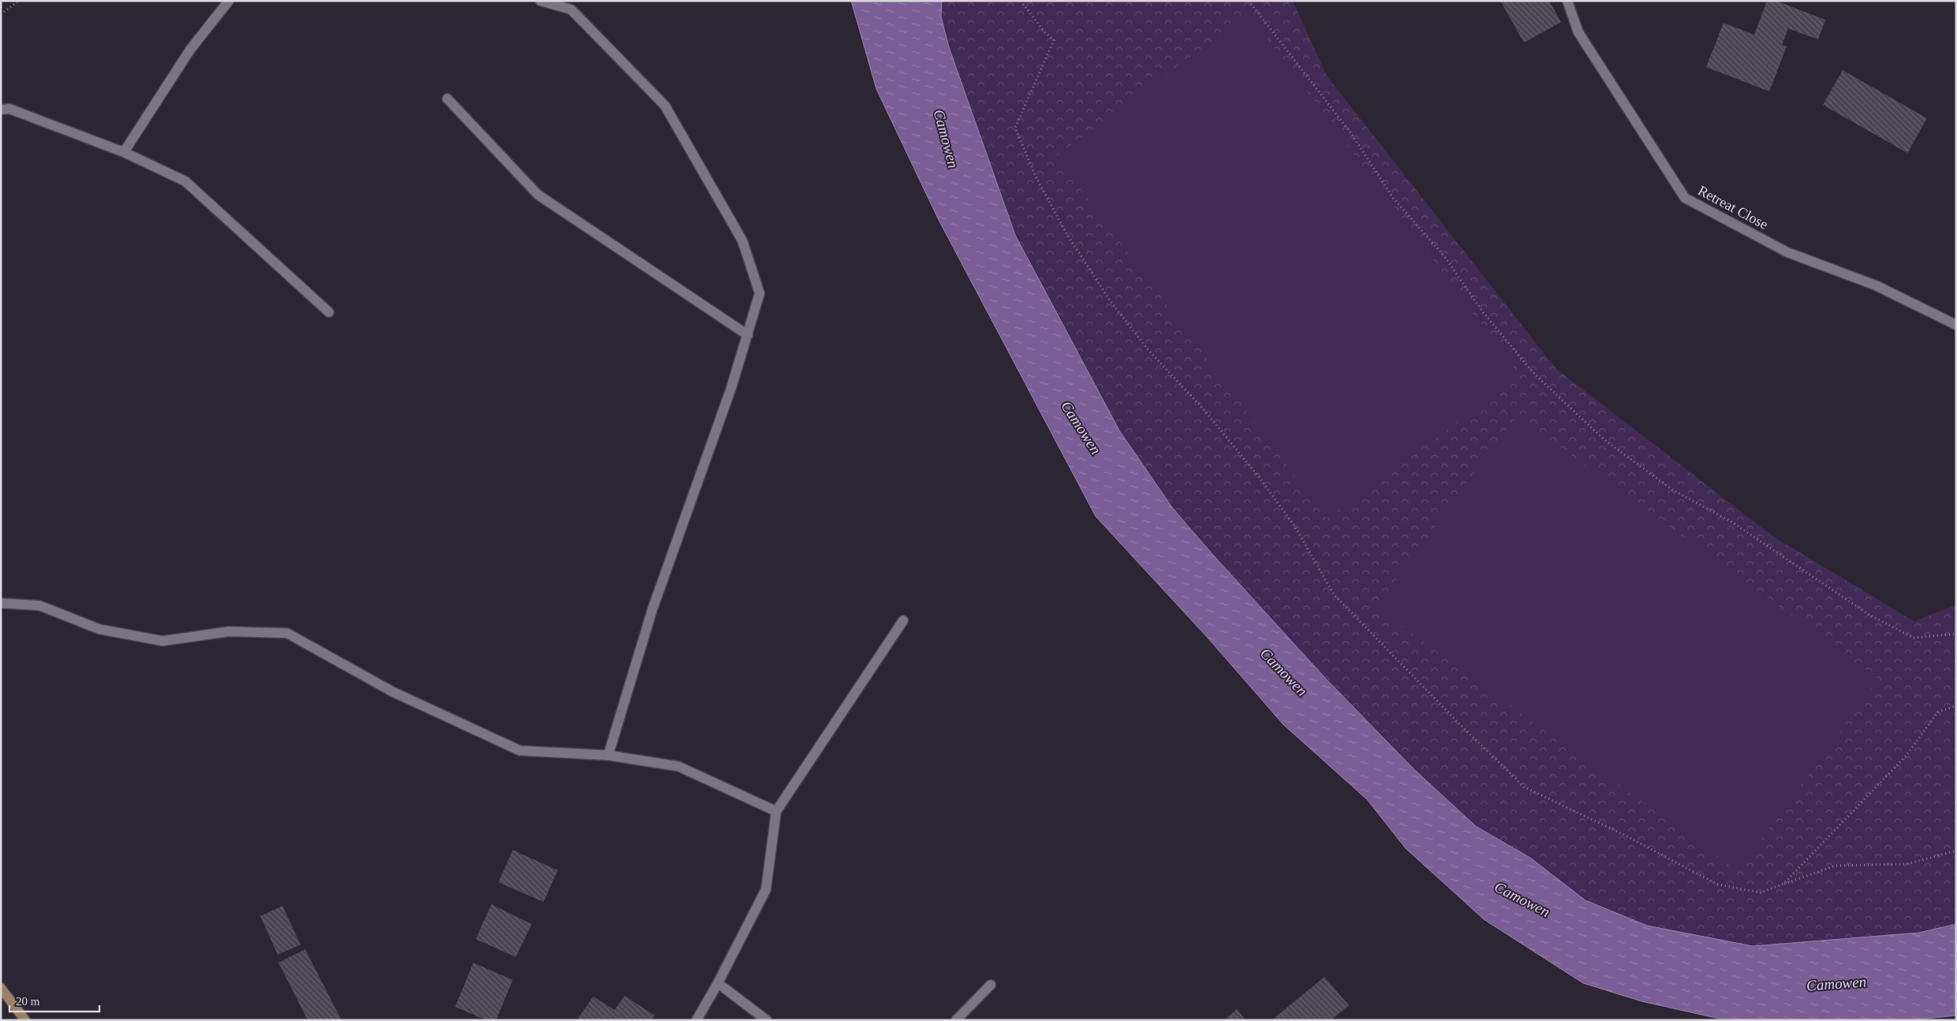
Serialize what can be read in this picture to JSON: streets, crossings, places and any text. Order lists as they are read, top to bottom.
{
  "streets": {
    "street": ["Retreat Close"]
  },
  "water": ["Camowen"],
  "scale_bar": "20 m"
}
